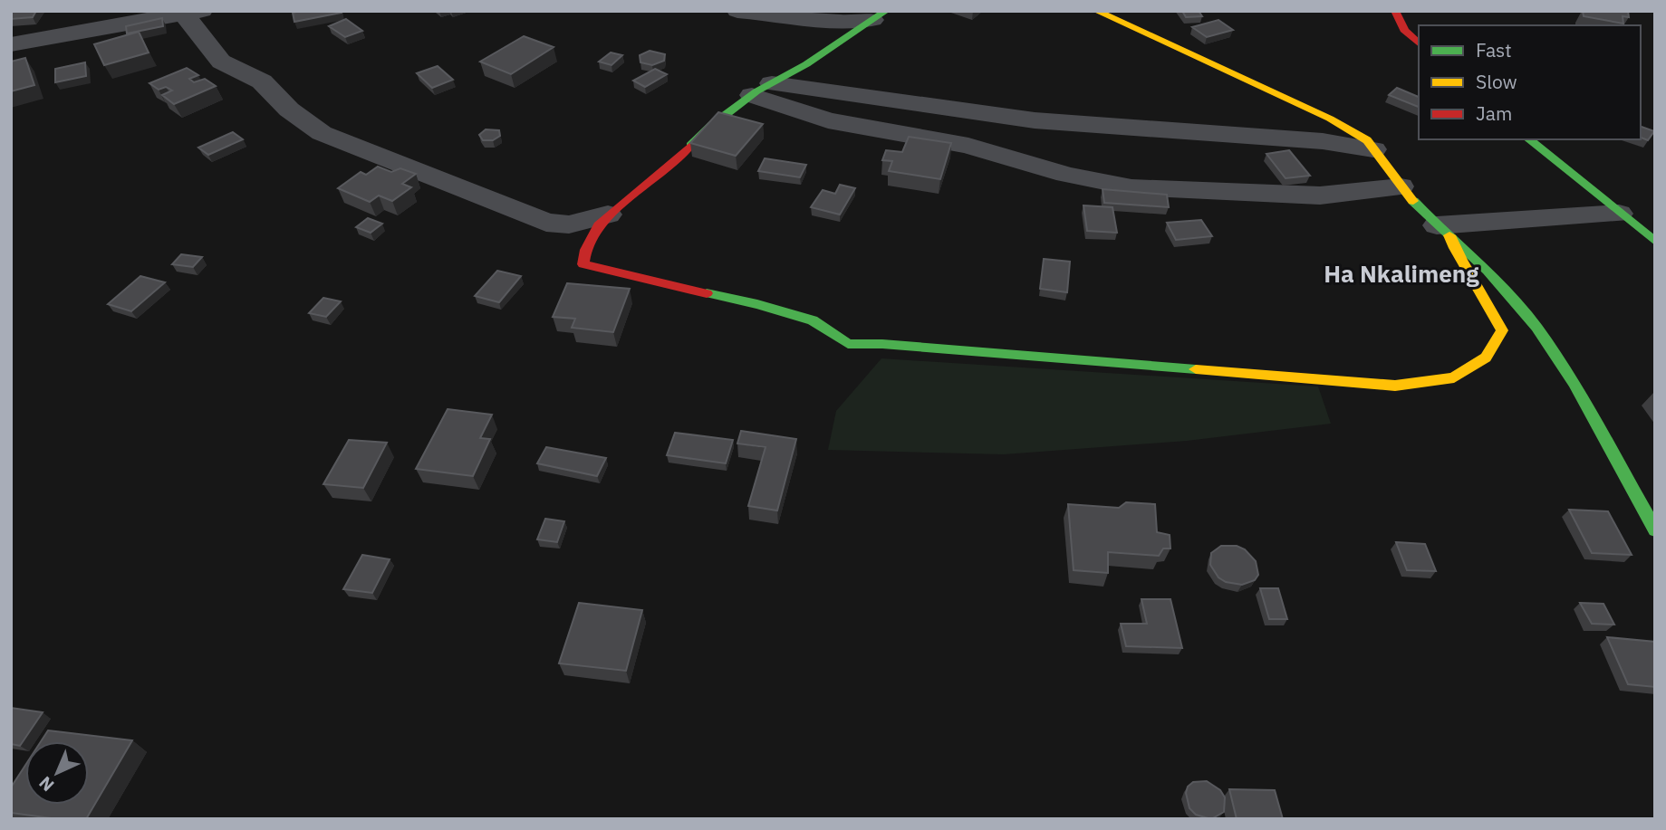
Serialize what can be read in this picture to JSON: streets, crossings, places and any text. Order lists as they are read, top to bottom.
{
  "districts": ["Ha Nkalimeng"],
  "legend": ["Fast", "Slow", "Jam"],
  "north": "bottom left"
}
